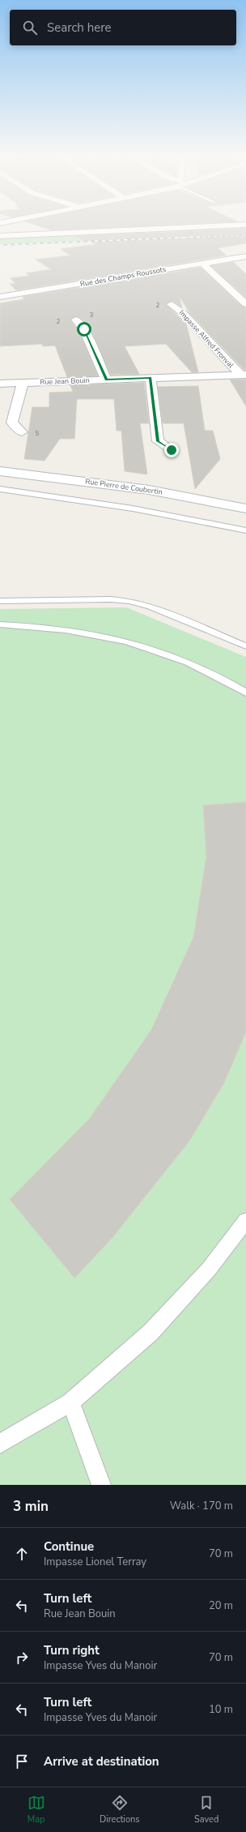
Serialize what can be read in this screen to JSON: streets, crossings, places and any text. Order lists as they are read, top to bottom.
{
  "streets": {
    "street": [
      "Rue des Champs Roussots",
      "Impasse Alfred Fronval",
      "Rue Jean Bouin",
      "Rue Pierre de Coubertin"
    ]
  },
  "crossings": [
    ["Impasse Alfred Fronval", "Rue Jean Bouin"]
  ],
  "house_numbers": [
    "2",
    "3",
    "2",
    "5"
  ],
  "page": {
    "search": "Search here",
    "heading": ["3 min", "Walk · 170 m"],
    "list": [
      ["Continue", "Impasse Lionel Terray", "70 m"],
      ["Turn left", "Rue Jean Bouin", "20 m"],
      ["Turn right", "Impasse Yves du Manoir", "70 m"],
      ["Turn left", "Impasse Yves du Manoir", "10 m"],
      "Arrive at destination"
    ],
    "nav": ["Map", "Directions", "Saved"]
  }
}
